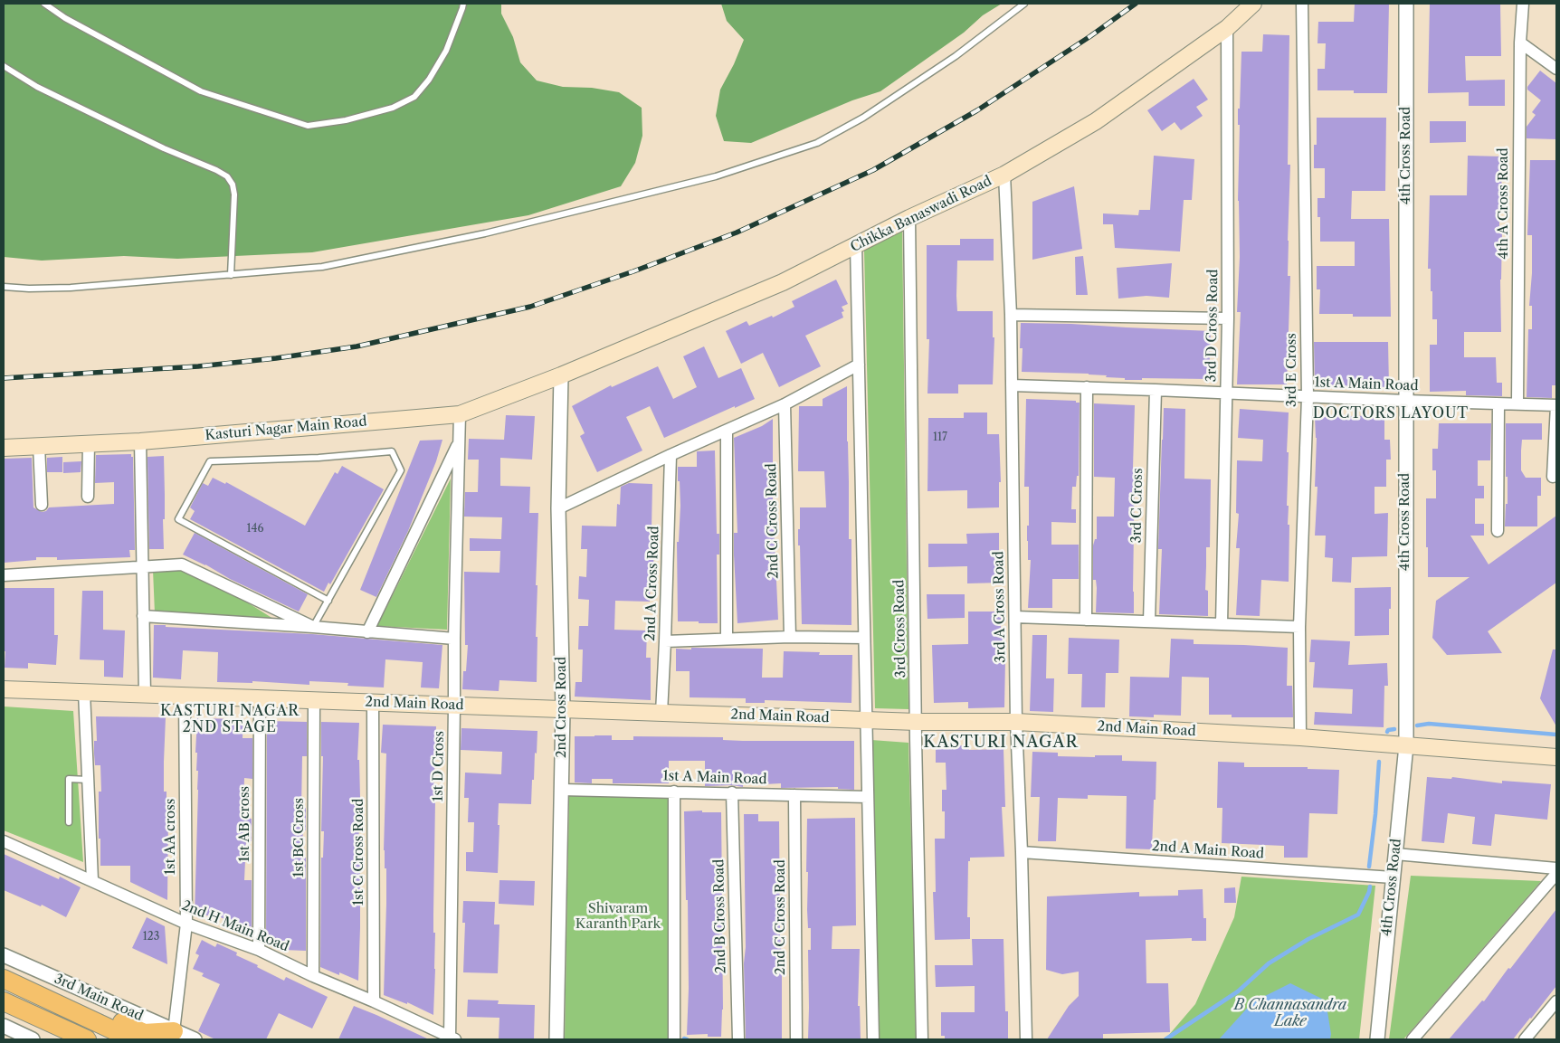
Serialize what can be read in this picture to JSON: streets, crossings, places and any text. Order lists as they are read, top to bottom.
{
  "streets": {
    "main road": ["Chikka Banaswadi Road", "Kasturi Nagar Main Road", "2nd Main Road"],
    "street": [
      "4th Cross Road",
      "4th A Cross Road",
      "3rd D Cross Road",
      "3rd E Cross",
      "1st A Main Road",
      "3rd C Cross",
      "2nd C Cross Road",
      "2nd A Cross Road",
      "3rd A Cross Road",
      "3rd Cross Road",
      "2nd Cross Road",
      "1st D Cross",
      "1st AB cross",
      "1st AA cross",
      "1st BC Cross",
      "2nd A Main Road",
      "1st C Cross Road",
      "2nd B Cross Road",
      "2nd H Main Road",
      "3rd Main Road"
    ]
  },
  "crossings": [
    ["4th Cross Road", "1st A Main Road"],
    ["4th Cross Road", "2nd Main Road"],
    ["4th Cross Road", "2nd A Main Road"],
    ["4th A Cross Road", "1st A Main Road"],
    ["Chikka Banaswadi Road", "3rd D Cross Road"],
    ["Chikka Banaswadi Road", "Kasturi Nagar Main Road"],
    ["Chikka Banaswadi Road", "3rd A Cross Road"],
    ["Chikka Banaswadi Road", "3rd Cross Road"],
    ["Chikka Banaswadi Road", "2nd Cross Road"],
    ["3rd D Cross Road", "1st A Main Road"],
    ["3rd E Cross", "1st A Main Road"],
    ["3rd E Cross", "2nd Main Road"],
    ["1st A Main Road", "3rd C Cross"],
    ["1st A Main Road", "2nd C Cross Road"],
    ["1st A Main Road", "3rd A Cross Road"],
    ["1st A Main Road", "2nd Cross Road"],
    ["1st A Main Road", "2nd B Cross Road"],
    ["Kasturi Nagar Main Road", "2nd Cross Road"],
    ["Kasturi Nagar Main Road", "1st D Cross"],
    ["2nd A Cross Road", "2nd Main Road"],
    ["3rd A Cross Road", "2nd Main Road"],
    ["3rd A Cross Road", "2nd A Main Road"],
    ["3rd Cross Road", "2nd Main Road"],
    ["2nd Main Road", "2nd Cross Road"],
    ["2nd Main Road", "1st D Cross"],
    ["2nd Main Road", "1st AB cross"],
    ["2nd Main Road", "1st AA cross"],
    ["2nd Main Road", "1st BC Cross"],
    ["2nd Main Road", "1st C Cross Road"],
    ["1st D Cross", "2nd H Main Road"],
    ["1st AB cross", "2nd H Main Road"],
    ["1st AA cross", "2nd H Main Road"],
    ["1st AA cross", "3rd Main Road"],
    ["1st BC Cross", "2nd H Main Road"],
    ["1st C Cross Road", "2nd H Main Road"]
  ],
  "districts": ["DOCTORS LAYOUT", "KASTURI NAGAR 2ND STAGE", "KASTURI NAGAR"],
  "water": ["B Channasandra Lake"],
  "parks": ["Shivaram Karanth Park"],
  "house_numbers": ["117", "146", "123"]
}
